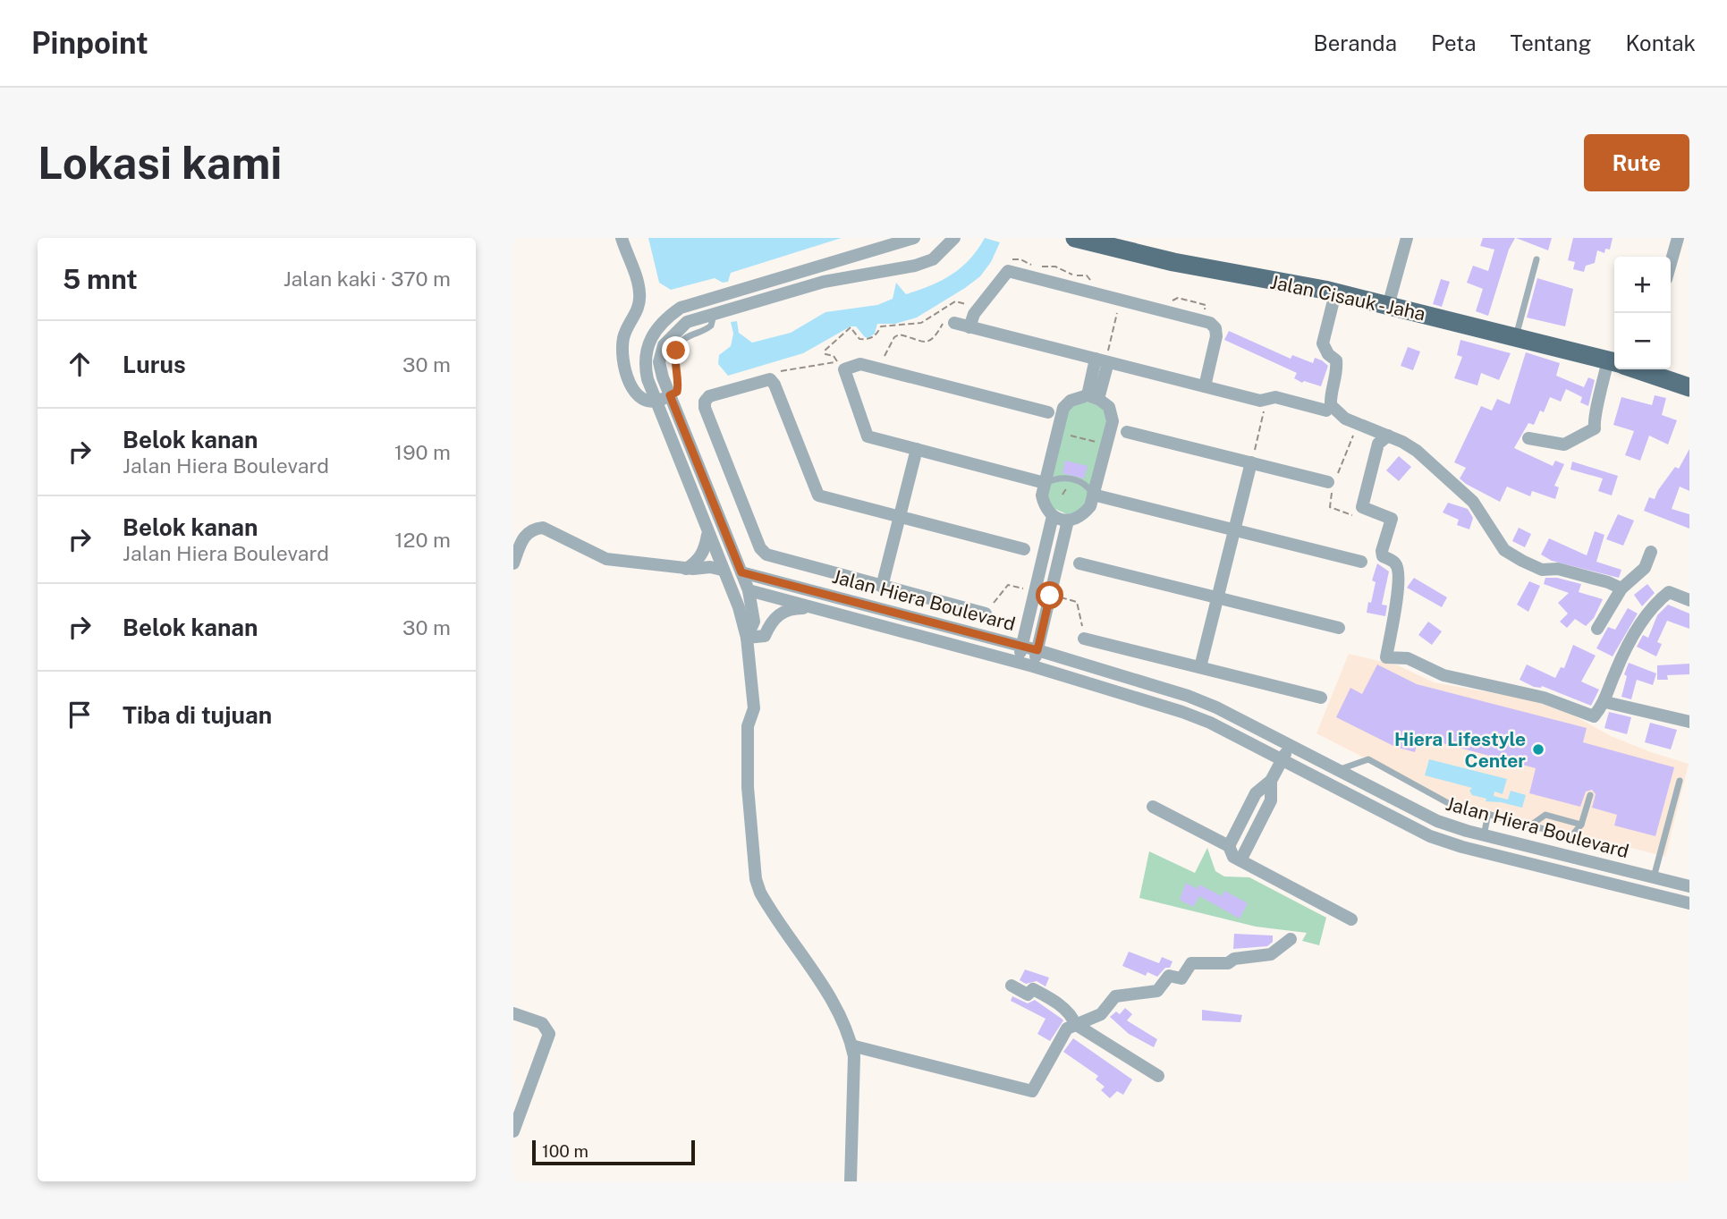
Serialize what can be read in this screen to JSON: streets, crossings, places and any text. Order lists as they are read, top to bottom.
{
  "streets": {
    "main road": ["Jalan Cisauk - Jaha"],
    "street": ["Jalan Hiera Boulevard"]
  },
  "places": ["Hiera Lifestyle Center"],
  "scale_bar": "100 m",
  "page": {
    "header": "Pinpoint",
    "nav": [
      "Beranda",
      "Peta",
      "Tentang",
      "Kontak"
    ],
    "buttons": "Rute",
    "title": "Lokasi kami",
    "heading": ["5 mnt", "Jalan kaki · 370 m"],
    "map_buttons": ["+", "−"],
    "list": [
      ["Lurus", "30 m"],
      ["Belok kanan", "Jalan Hiera Boulevard", "190 m"],
      ["Belok kanan", "Jalan Hiera Boulevard", "120 m"],
      ["Belok kanan", "30 m"],
      "Tiba di tujuan"
    ],
    "scale": "100 m"
  }
}
